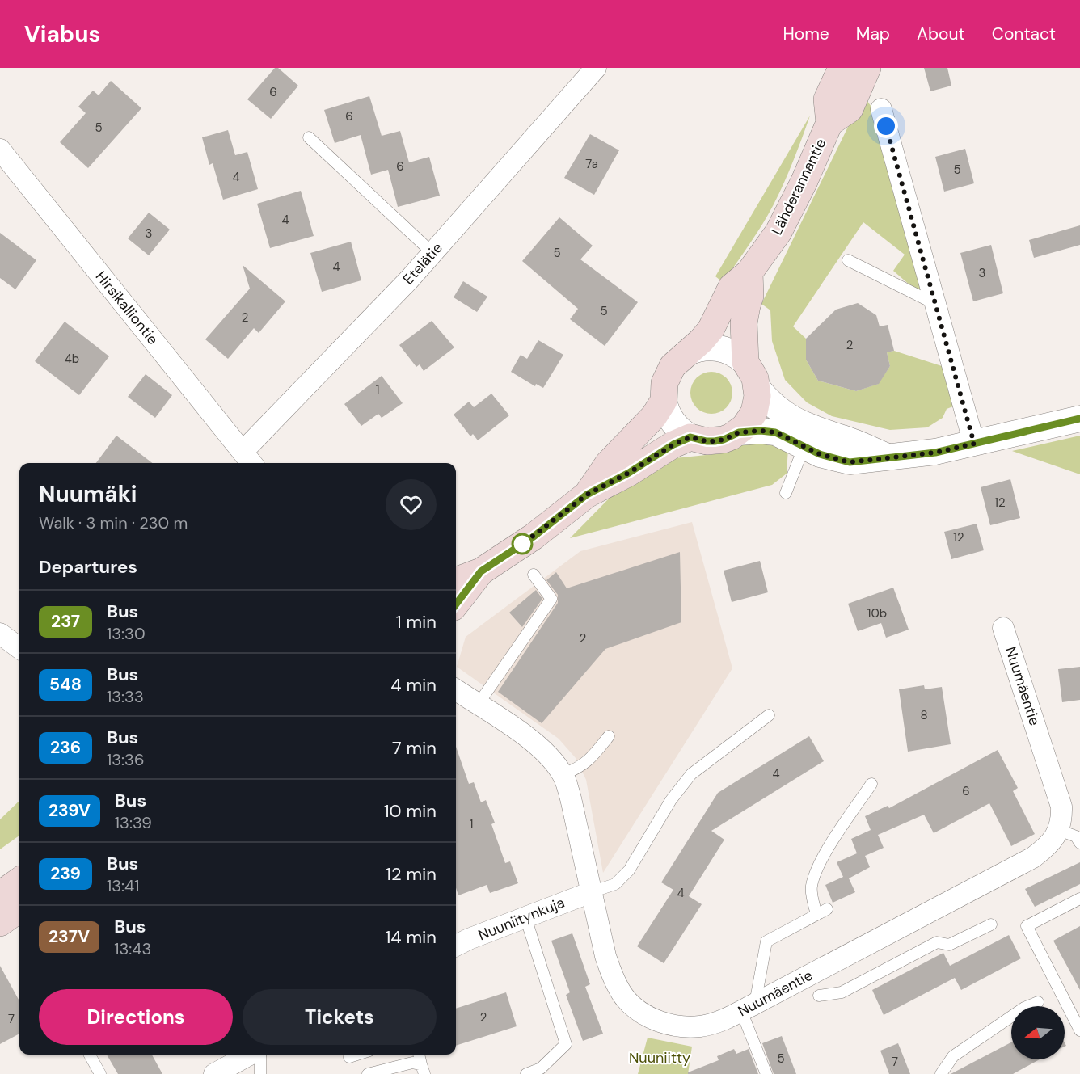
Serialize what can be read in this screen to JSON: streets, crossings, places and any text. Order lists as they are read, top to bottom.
{
  "streets": {
    "main road": ["Lähderannantie"],
    "street": [
      "Etelätie",
      "Hirsikalliontie",
      "Nuumäentie",
      "Nuuniitynkuja"
    ]
  },
  "crossings": [
    ["Etelätie", "Hirsikalliontie"],
    ["Nuumäentie", "Nuuniitynkuja"]
  ],
  "parks": ["Nuuniitty"],
  "lines": ["bus line 237"],
  "house_numbers": [
    "6",
    "6",
    "5",
    "7a",
    "6",
    "5",
    "4",
    "4",
    "3",
    "5",
    "4",
    "3",
    "5",
    "2",
    "2",
    "4b",
    "1",
    "12",
    "12",
    "10b",
    "2",
    "8",
    "4",
    "6",
    "1",
    "4",
    "2",
    "7",
    "5",
    "7"
  ],
  "north": "left",
  "page": {
    "header": "Viabus",
    "nav": [
      "Home",
      "Map",
      "About",
      "Contact"
    ],
    "heading": [
      ["Nuumäki", "Walk · 3 min · 230 m"],
      "Departures"
    ],
    "list": [
      {
        "mark": "237",
        "name": "Bus",
        "note": "13:30",
        "value": "1 min"
      },
      {
        "mark": "548",
        "name": "Bus",
        "note": "13:33",
        "value": "4 min"
      },
      {
        "mark": "236",
        "name": "Bus",
        "note": "13:36",
        "value": "7 min"
      },
      {
        "mark": "239V",
        "name": "Bus",
        "note": "13:39",
        "value": "10 min"
      },
      {
        "mark": "239",
        "name": "Bus",
        "note": "13:41",
        "value": "12 min"
      },
      {
        "mark": "237V",
        "name": "Bus",
        "note": "13:43",
        "value": "14 min"
      }
    ],
    "buttons": ["Directions", "Tickets"]
  }
}
